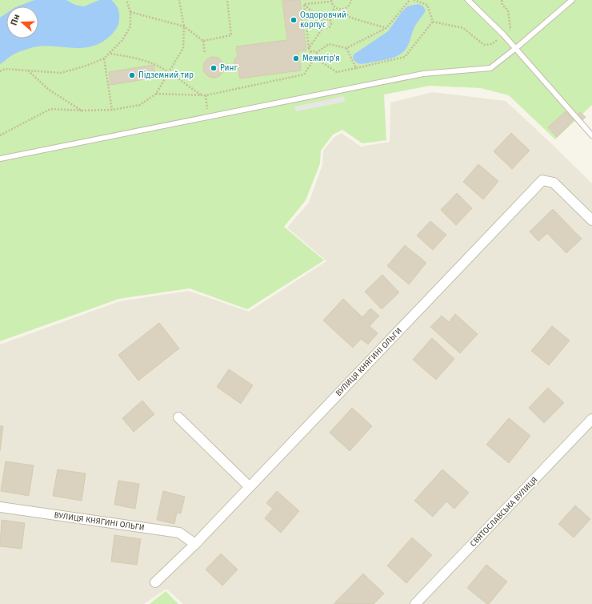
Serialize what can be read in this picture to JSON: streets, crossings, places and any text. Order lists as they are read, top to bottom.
{
  "streets": {
    "street": ["ВУЛИЦЯ КНЯГИНІ ОЛЬГИ", "СВЯТОСЛАВСЬКА ВУЛИЦЯ"]
  },
  "places": [
    "Оздоровчий корпус",
    "Межигір’я",
    "Ринг",
    "Підземний тир"
  ],
  "north": "left"
}
